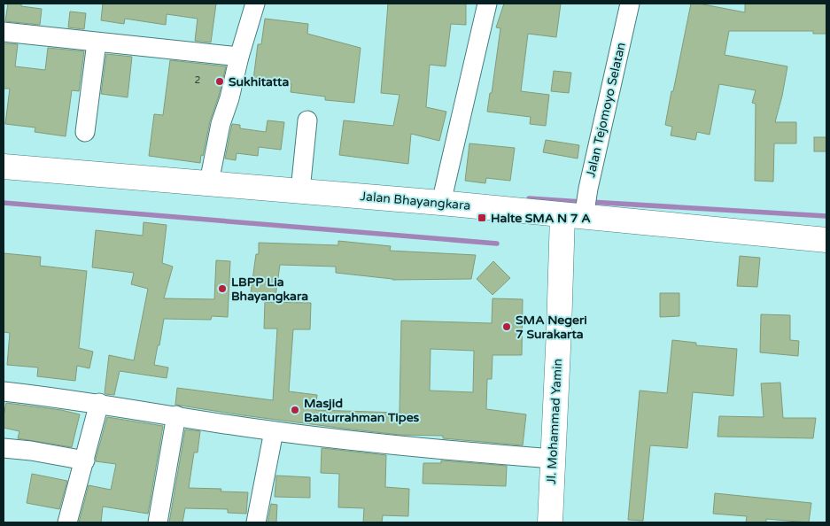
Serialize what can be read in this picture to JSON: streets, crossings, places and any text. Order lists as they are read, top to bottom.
{
  "streets": {
    "main road": ["Jalan Bhayangkara", "Jl. Mohammad Yamin"],
    "street": ["Jalan Tejomoyo Selatan"]
  },
  "crossings": [
    ["Jalan Tejomoyo Selatan", "Jalan Bhayangkara"],
    ["Jalan Tejomoyo Selatan", "Jl. Mohammad Yamin"],
    ["Jalan Bhayangkara", "Jl. Mohammad Yamin"]
  ],
  "places": {
    "other": [
      "Sukhitatta",
      "LBPP Lia Bhayangkara",
      "SMA Negeri 7 Surakarta",
      "Masjid Baiturrahman Tipes"
    ],
    "transit": ["Halte SMA N 7 A"]
  },
  "house_numbers": ["2"]
}
